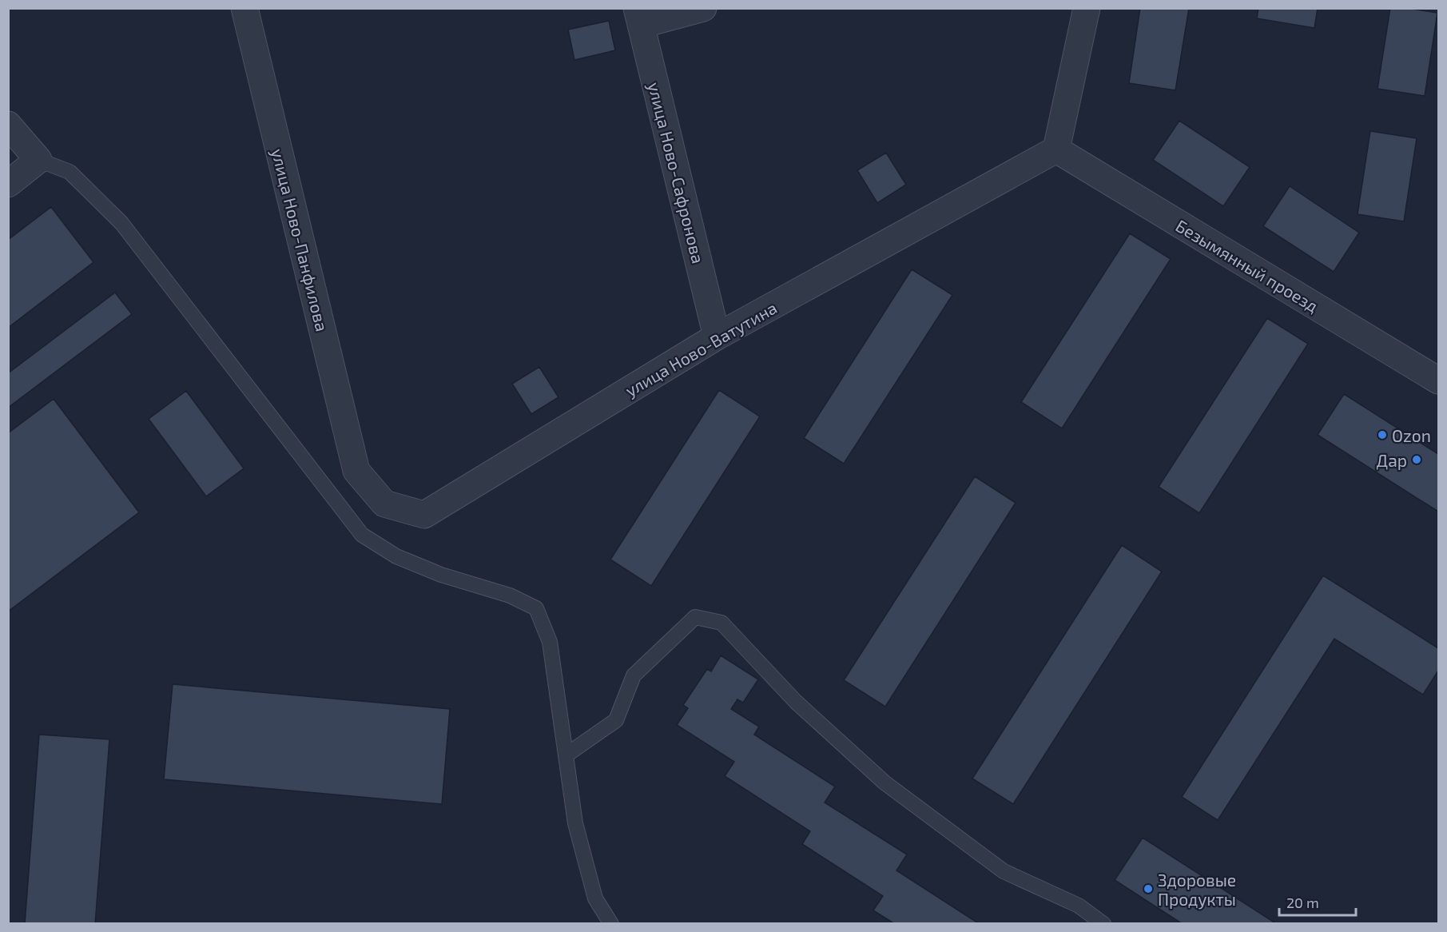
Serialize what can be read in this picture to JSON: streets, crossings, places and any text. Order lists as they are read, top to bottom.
{
  "streets": {
    "street": [
      "улица Ново-Сафронова",
      "улица Ново-Панфилова",
      "Безымянный проезд",
      "улица Ново-Ватутина"
    ]
  },
  "crossings": [
    ["улица Ново-Сафронова", "улица Ново-Ватутина"],
    ["улица Ново-Панфилова", "улица Ново-Ватутина"],
    ["Безымянный проезд", "улица Ново-Ватутина"]
  ],
  "places": ["Ozon", "Дар", "Здоровые Продукты"],
  "scale_bar": "20 m"
}
